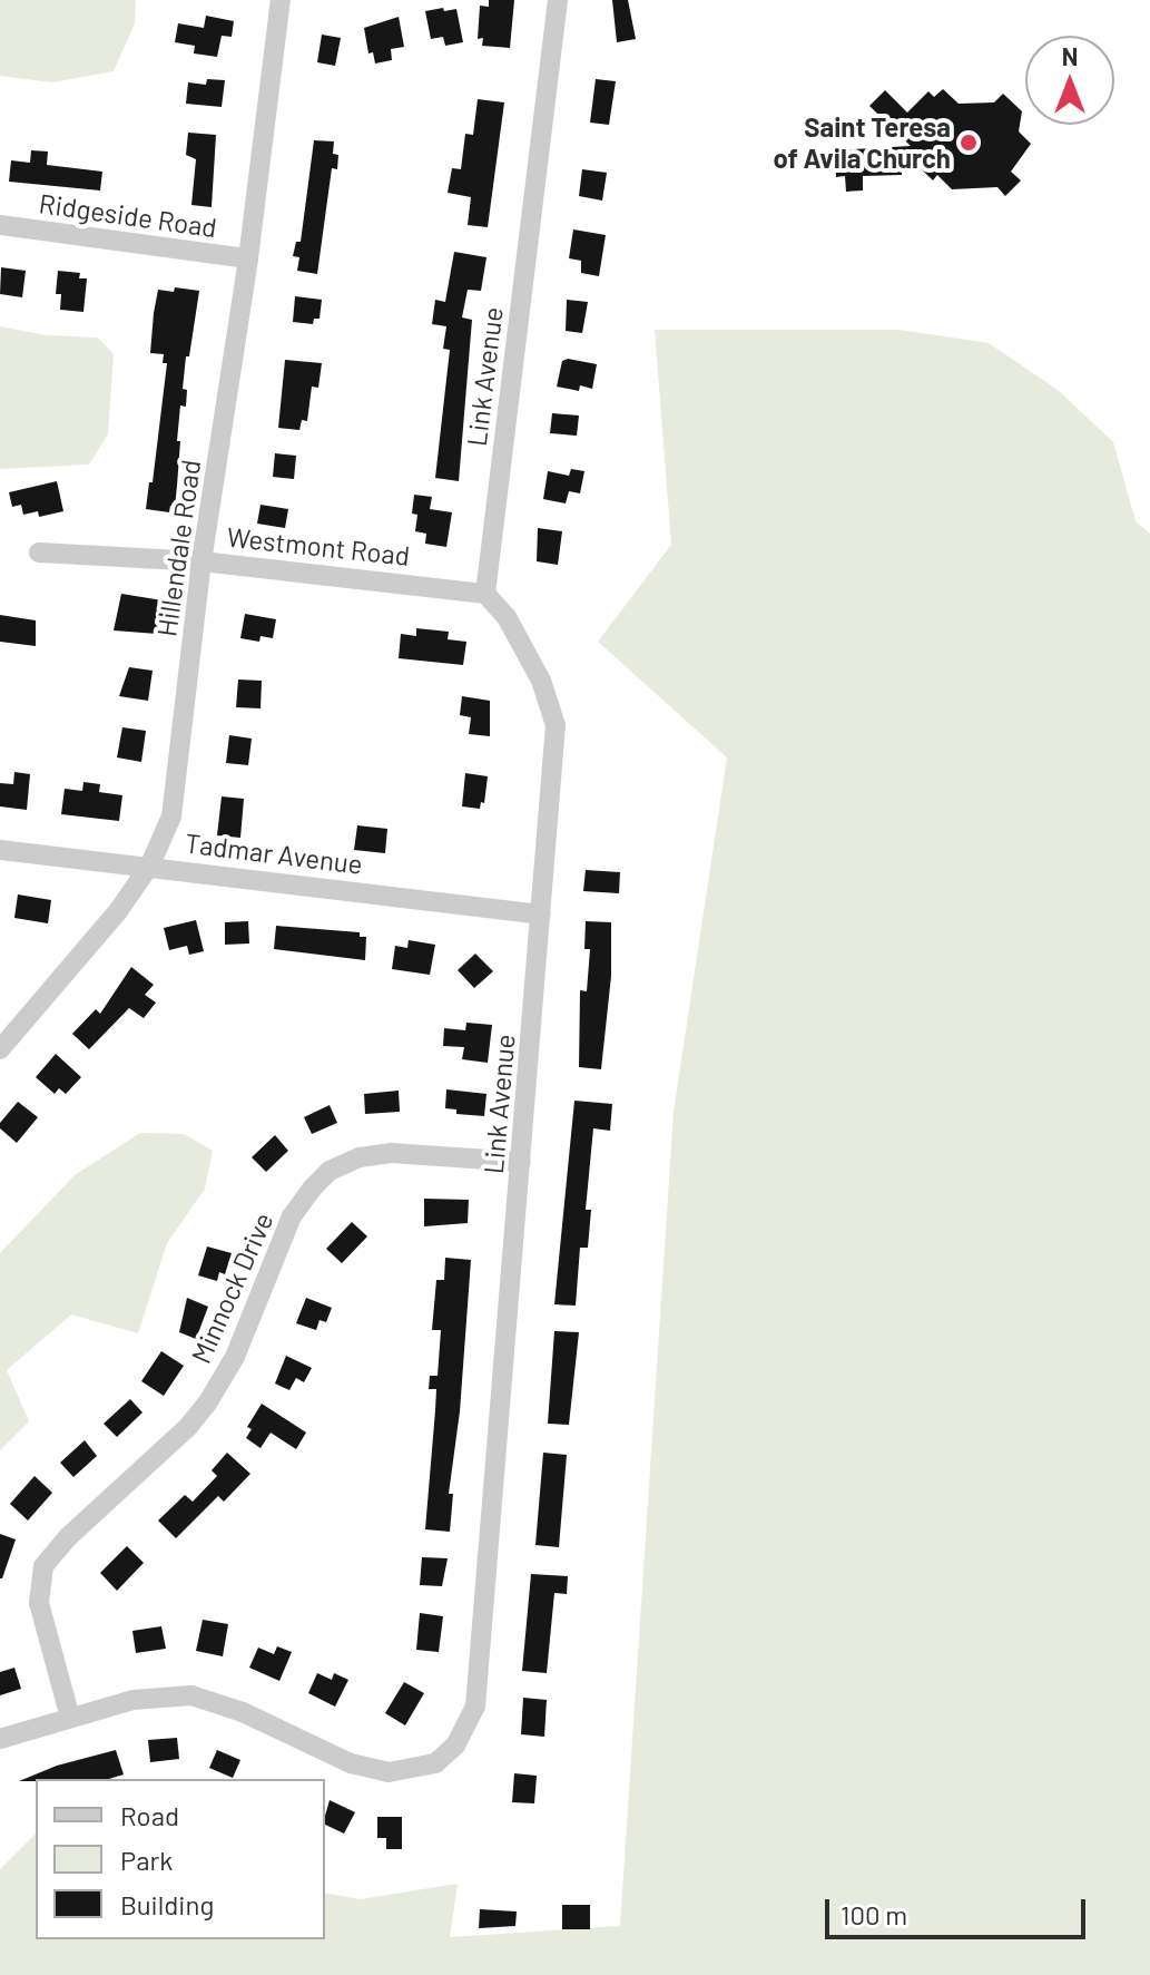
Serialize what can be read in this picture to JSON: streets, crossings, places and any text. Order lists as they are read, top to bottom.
{
  "streets": {
    "street": [
      "Ridgeside Road",
      "Link Avenue",
      "Westmont Road",
      "Hillendale Road",
      "Tadmar Avenue",
      "Minnock Drive"
    ]
  },
  "crossings": [
    ["Ridgeside Road", "Hillendale Road"],
    ["Link Avenue", "Westmont Road"],
    ["Link Avenue", "Tadmar Avenue"],
    ["Link Avenue", "Minnock Drive"],
    ["Westmont Road", "Hillendale Road"],
    ["Hillendale Road", "Tadmar Avenue"]
  ],
  "places": ["Saint Teresa of Avila Church"],
  "legend": ["Road", "Park", "Building"],
  "scale_bar": "100 m",
  "north": "top"
}
